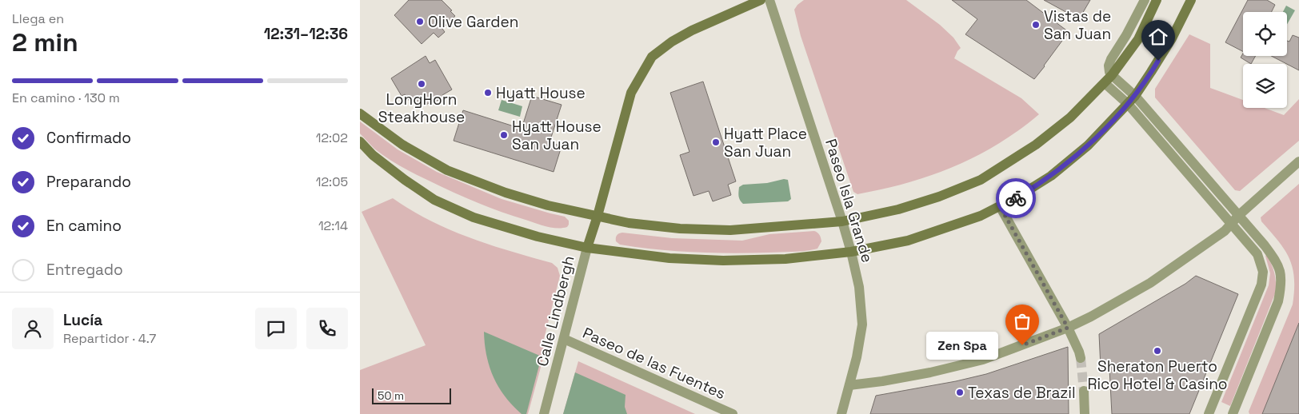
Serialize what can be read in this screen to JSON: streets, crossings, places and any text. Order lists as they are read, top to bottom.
{
  "streets": {
    "main road": ["Calle Lindbergh"],
    "street": ["Paseo Isla Grande", "Paseo de las Fuentes"]
  },
  "crossings": [
    ["Calle Lindbergh", "Paseo de las Fuentes"]
  ],
  "places": [
    "Olive Garden",
    "Vistas de San Juan",
    "LongHorn Steakhouse",
    "Hyatt House",
    "Hyatt House San Juan",
    "Hyatt Place San Juan",
    "Zen Spa",
    "Sheraton Puerto Rico Hotel & Casino",
    "Texas de Brazil"
  ],
  "scale_bar": "50 m",
  "page": {
    "heading": ["2 min", "Llega en", "12:31–12:36"],
    "panel": ["Lucía", "Repartidor · 4.7"],
    "bar": "En camino · 130 m",
    "list": [
      ["Confirmado", "12:02"],
      ["Preparando", "12:05"],
      ["En camino", "12:14"],
      "Entregado"
    ],
    "bubble": "Zen Spa",
    "scale": "50 m"
  }
}
